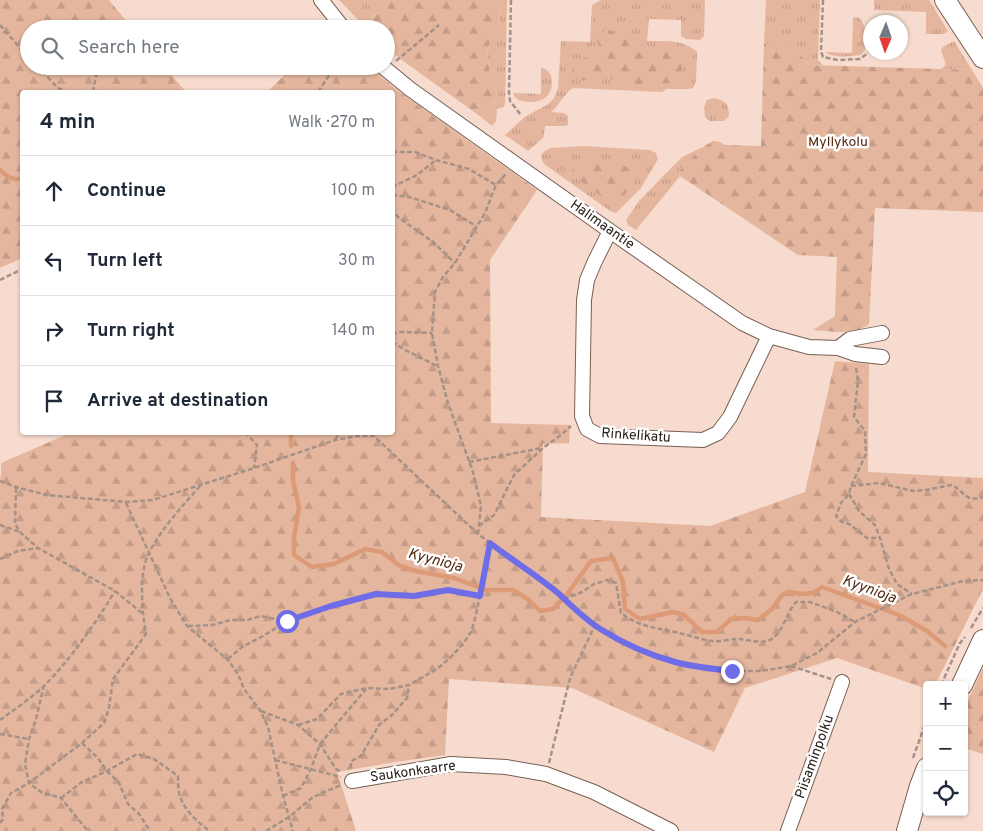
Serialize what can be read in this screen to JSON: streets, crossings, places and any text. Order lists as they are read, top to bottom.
{
  "streets": {
    "street": [
      "Halimaantie",
      "Rinkelikatu",
      "Piisaminpolku",
      "Saukonkaarre"
    ]
  },
  "crossings": [
    ["Halimaantie", "Rinkelikatu"]
  ],
  "water": ["Kyynioja"],
  "parks": ["Myllykolu"],
  "north": "bottom",
  "page": {
    "search": "Search here",
    "heading": ["4 min", "Walk · 270 m"],
    "list": [
      ["Continue", "100 m"],
      ["Turn left", "30 m"],
      ["Turn right", "140 m"],
      "Arrive at destination"
    ],
    "map_buttons": ["+", "−"]
  }
}
